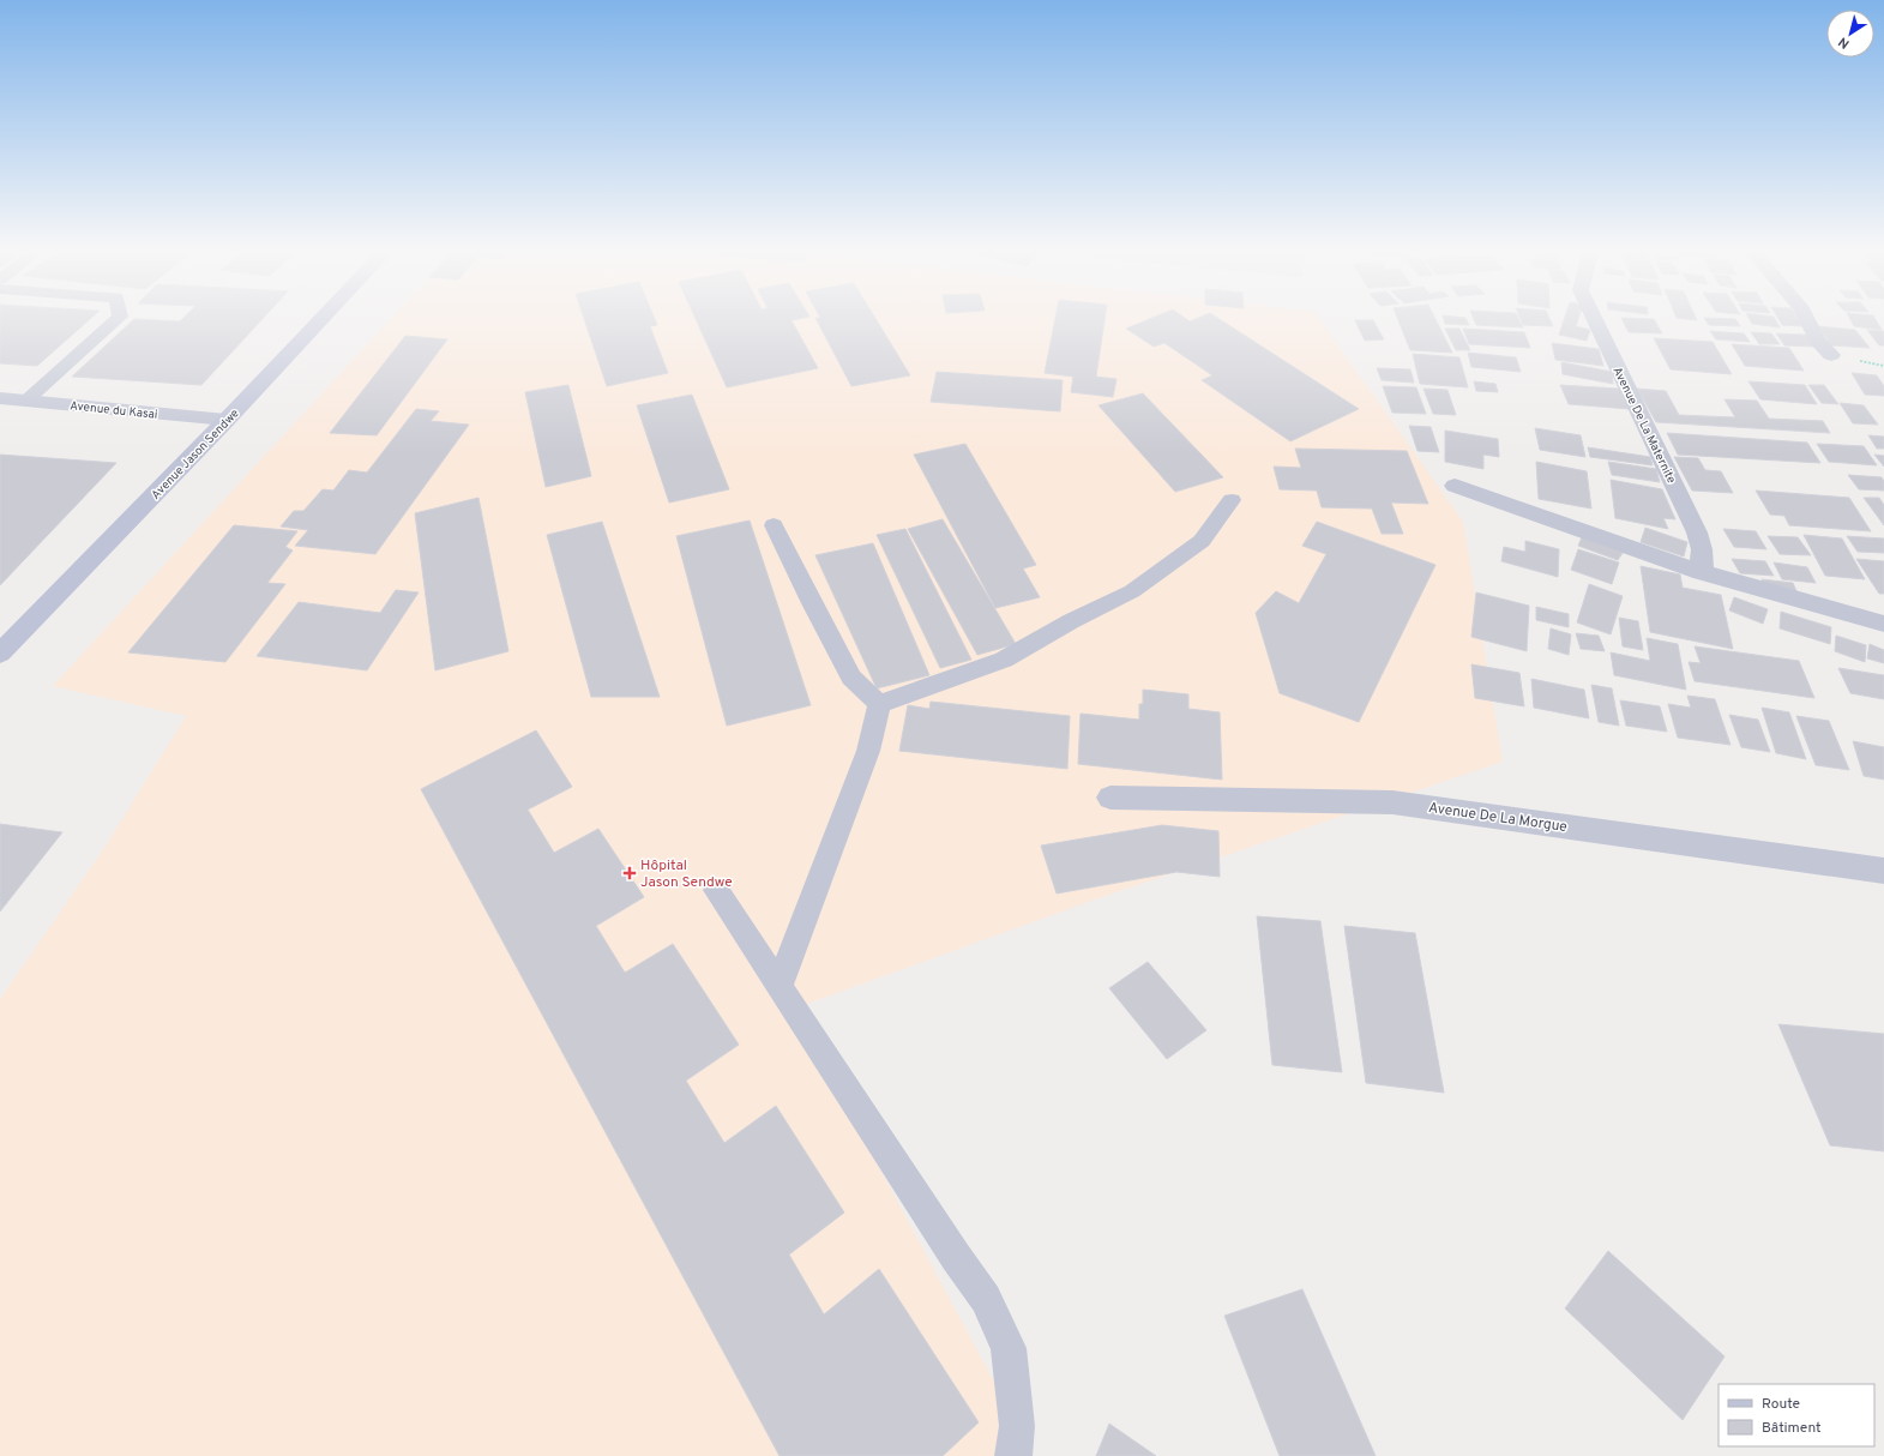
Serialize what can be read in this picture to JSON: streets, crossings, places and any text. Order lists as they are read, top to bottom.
{
  "streets": {
    "main road": ["Avenue Jason Sendwe"],
    "street": ["Avenue du Kasai", "Avenue De La Maternite", "Avenue De La Morgue"]
  },
  "crossings": [
    ["Avenue du Kasai", "Avenue Jason Sendwe"]
  ],
  "places": {
    "health": ["Hôpital Jason Sendwe"]
  },
  "legend": ["Route", "Bâtiment"],
  "north": "bottom left"
}
